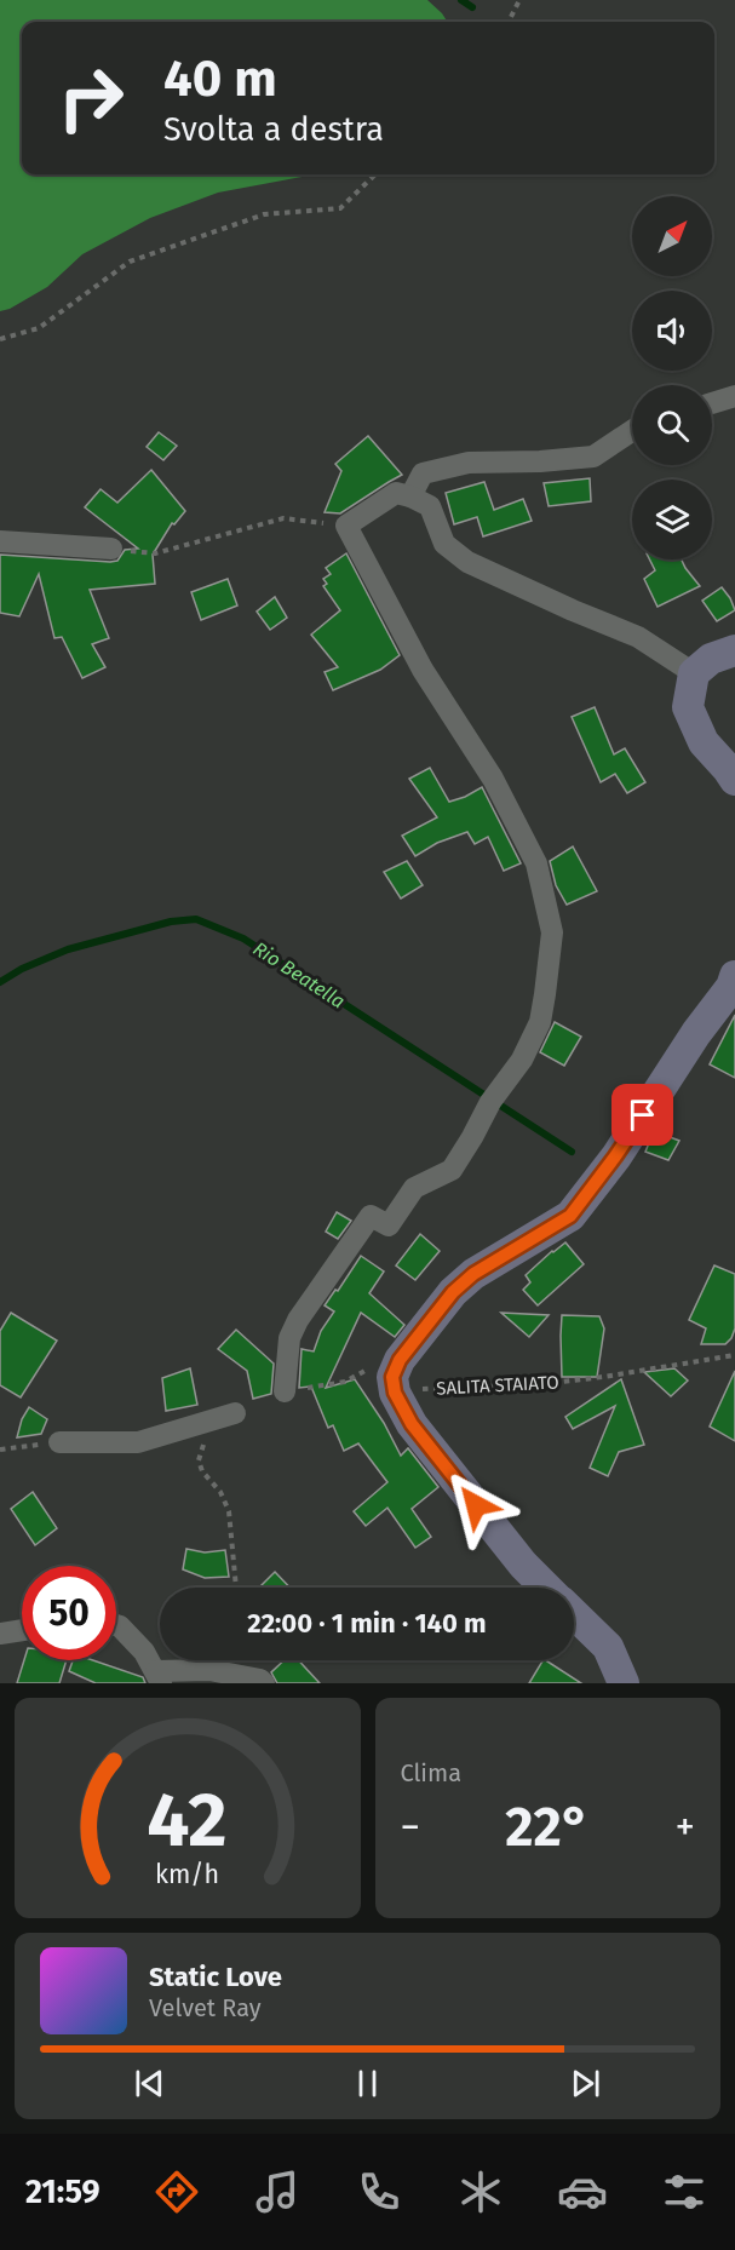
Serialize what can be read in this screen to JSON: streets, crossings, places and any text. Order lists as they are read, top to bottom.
{
  "streets": {
    "path": ["SALITA STAIATO"]
  },
  "water": ["Rio Beatella"],
  "north": "top right",
  "page": {
    "turn": ["40 m", "Svolta a destra"],
    "limit": "50",
    "trip": "22:00 · 1 min · 140 m",
    "tile": "Clima",
    "heat": ["−", "22°", "+"],
    "song": ["Static Love", "Velvet Ray"],
    "tabs": "21:59",
    "gauge": ["42", "km/h"]
  }
}
